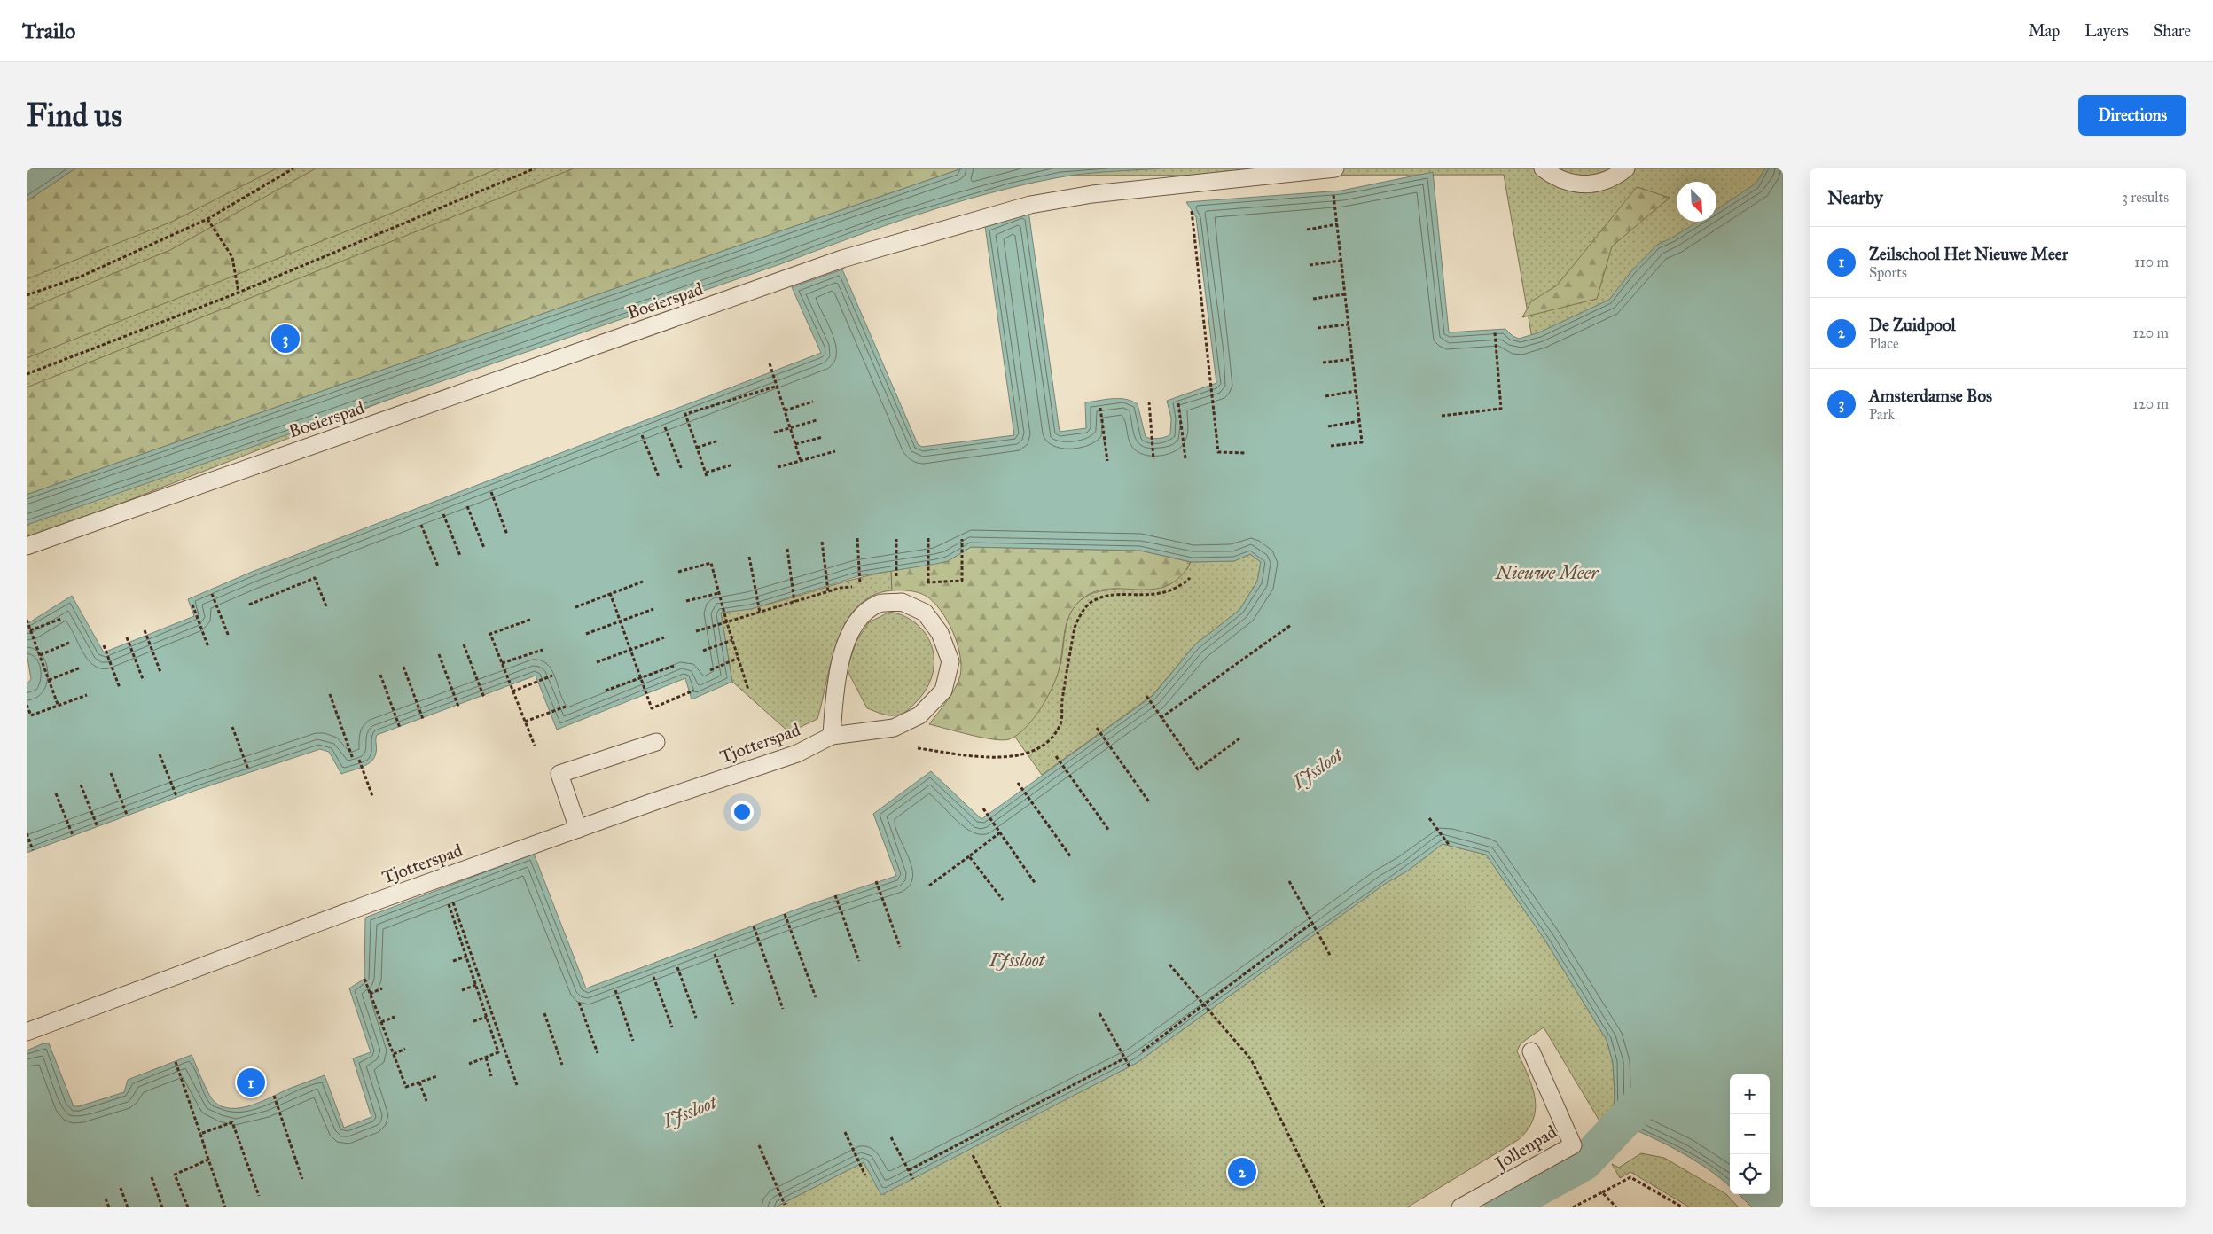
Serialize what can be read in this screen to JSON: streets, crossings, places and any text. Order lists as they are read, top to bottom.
{
  "streets": {
    "lane": ["Boeierspad", "Tjotterspad", "Jollenpad"]
  },
  "water": ["Nieuwe Meer", "IJssloot"],
  "north": "bottom right",
  "page": {
    "header": "Trailo",
    "nav": ["Map", "Layers", "Share"],
    "buttons": "Directions",
    "title": "Find us",
    "heading": ["Nearby", "3 results"],
    "list": [
      {
        "mark": "1",
        "name": "Zeilschool Het Nieuwe Meer",
        "note": "Sports",
        "value": "110 m"
      },
      {
        "mark": "2",
        "name": "De Zuidpool",
        "note": "Place",
        "value": "120 m"
      },
      {
        "mark": "3",
        "name": "Amsterdamse Bos",
        "note": "Park",
        "value": "120 m"
      }
    ],
    "pins": ["3", "1", "2"],
    "map_buttons": ["+", "−"]
  }
}
